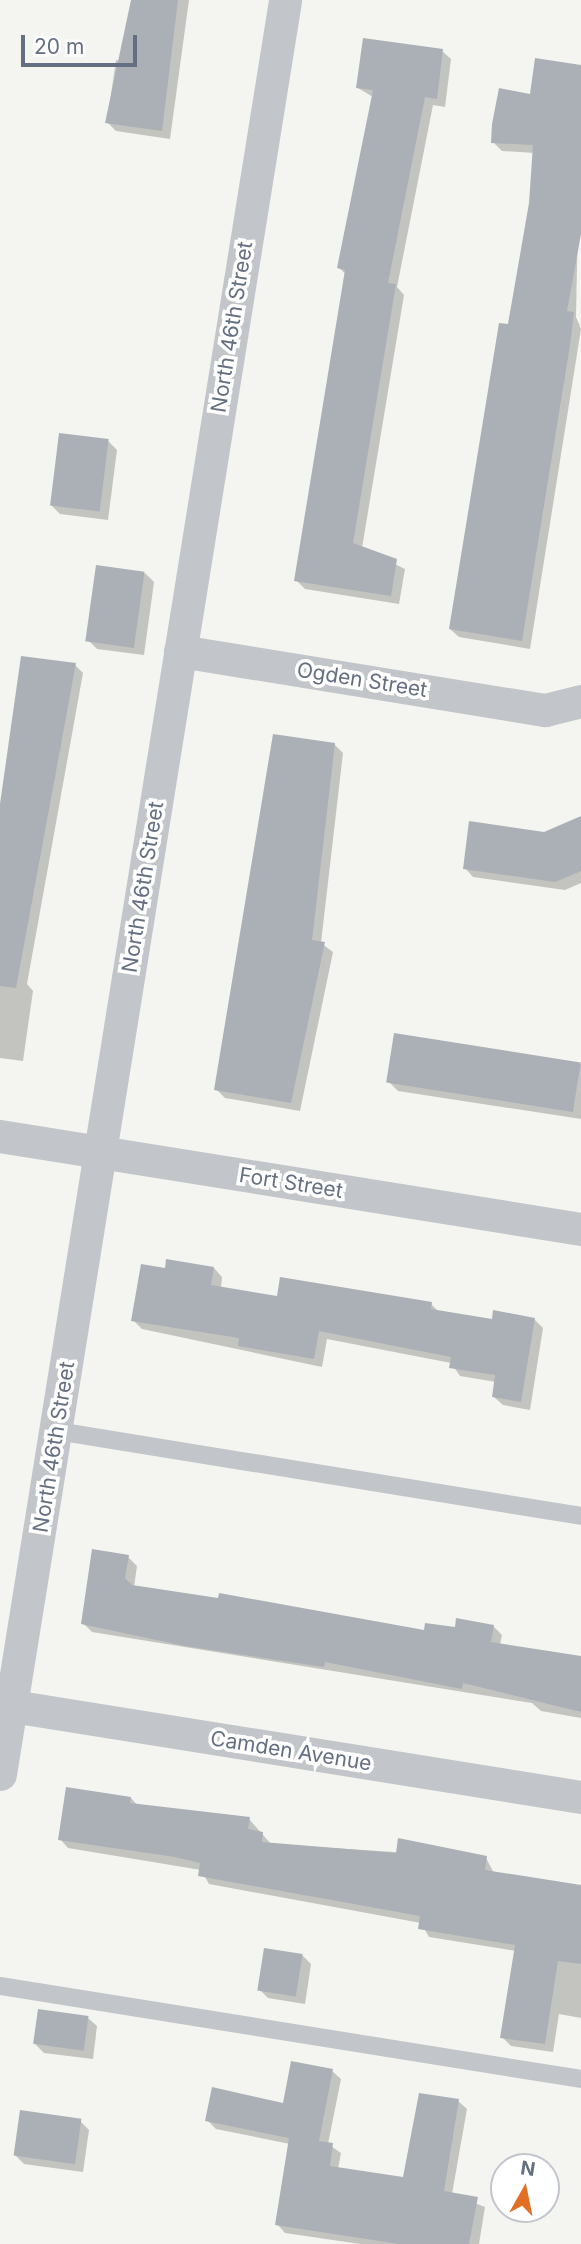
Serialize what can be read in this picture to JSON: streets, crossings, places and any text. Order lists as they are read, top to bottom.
{
  "streets": {
    "street": [
      "North 46th Street",
      "Ogden Street",
      "Fort Street",
      "Camden Avenue"
    ]
  },
  "crossings": [
    ["North 46th Street", "Ogden Street"],
    ["North 46th Street", "Fort Street"],
    ["North 46th Street", "Camden Avenue"]
  ],
  "scale_bar": "20 m",
  "north": "top"
}
